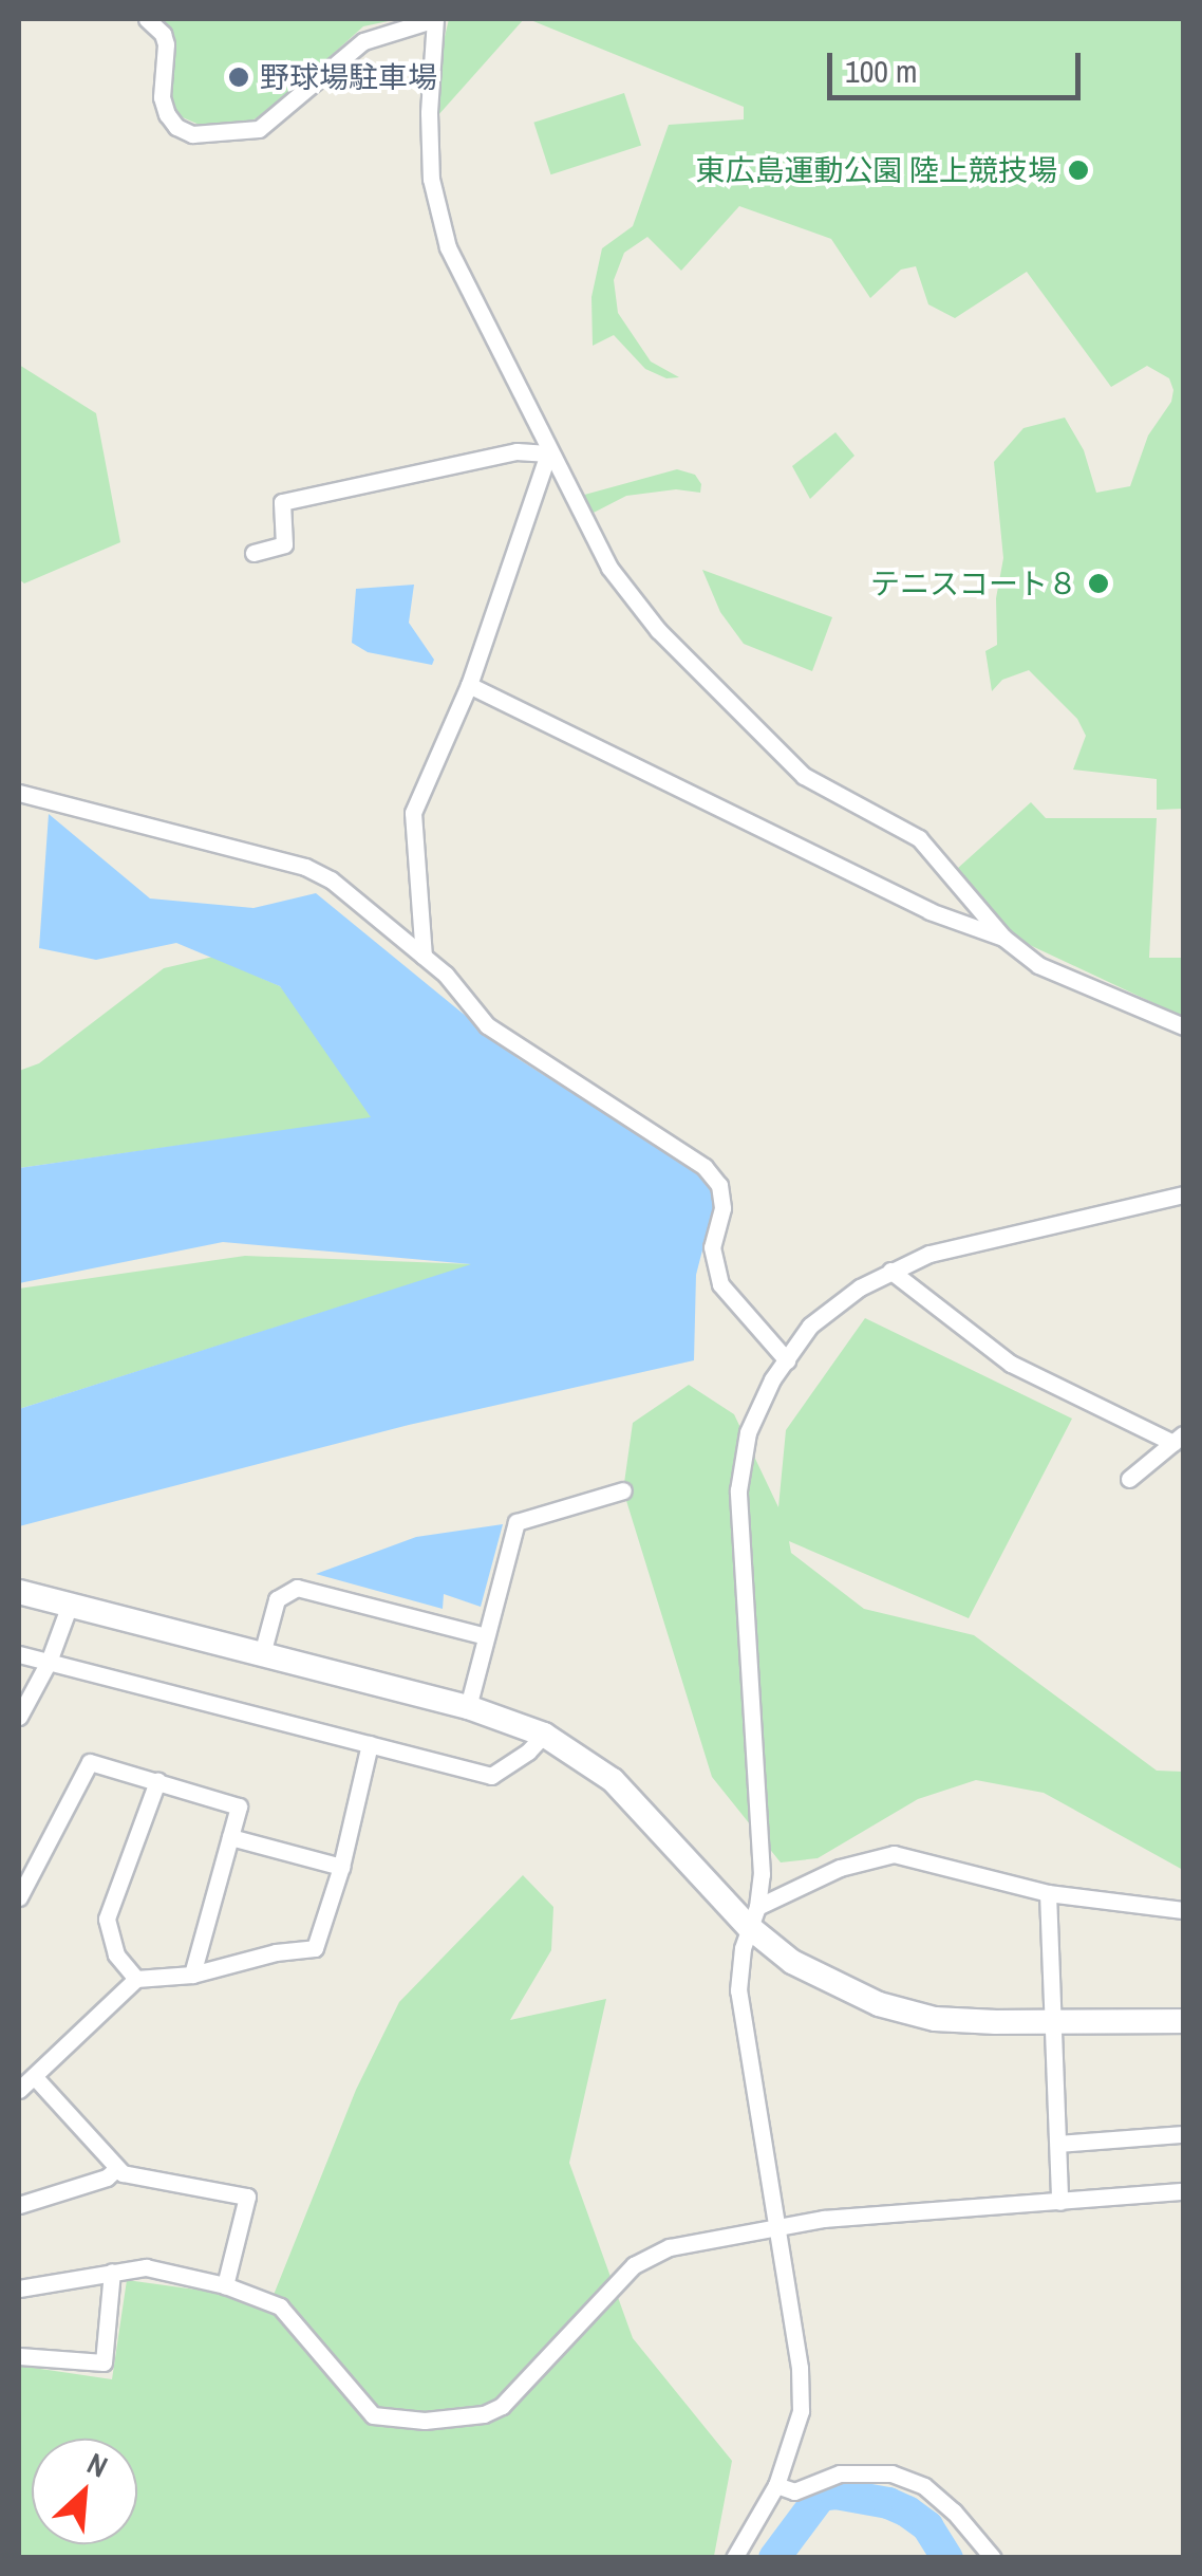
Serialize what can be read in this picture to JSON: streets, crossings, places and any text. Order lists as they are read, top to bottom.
{
  "places": ["野球場駐車場", "東広島運動公園 陸上競技場", "テニスコート８"],
  "scale_bar": "100 m",
  "north": "top right"
}
